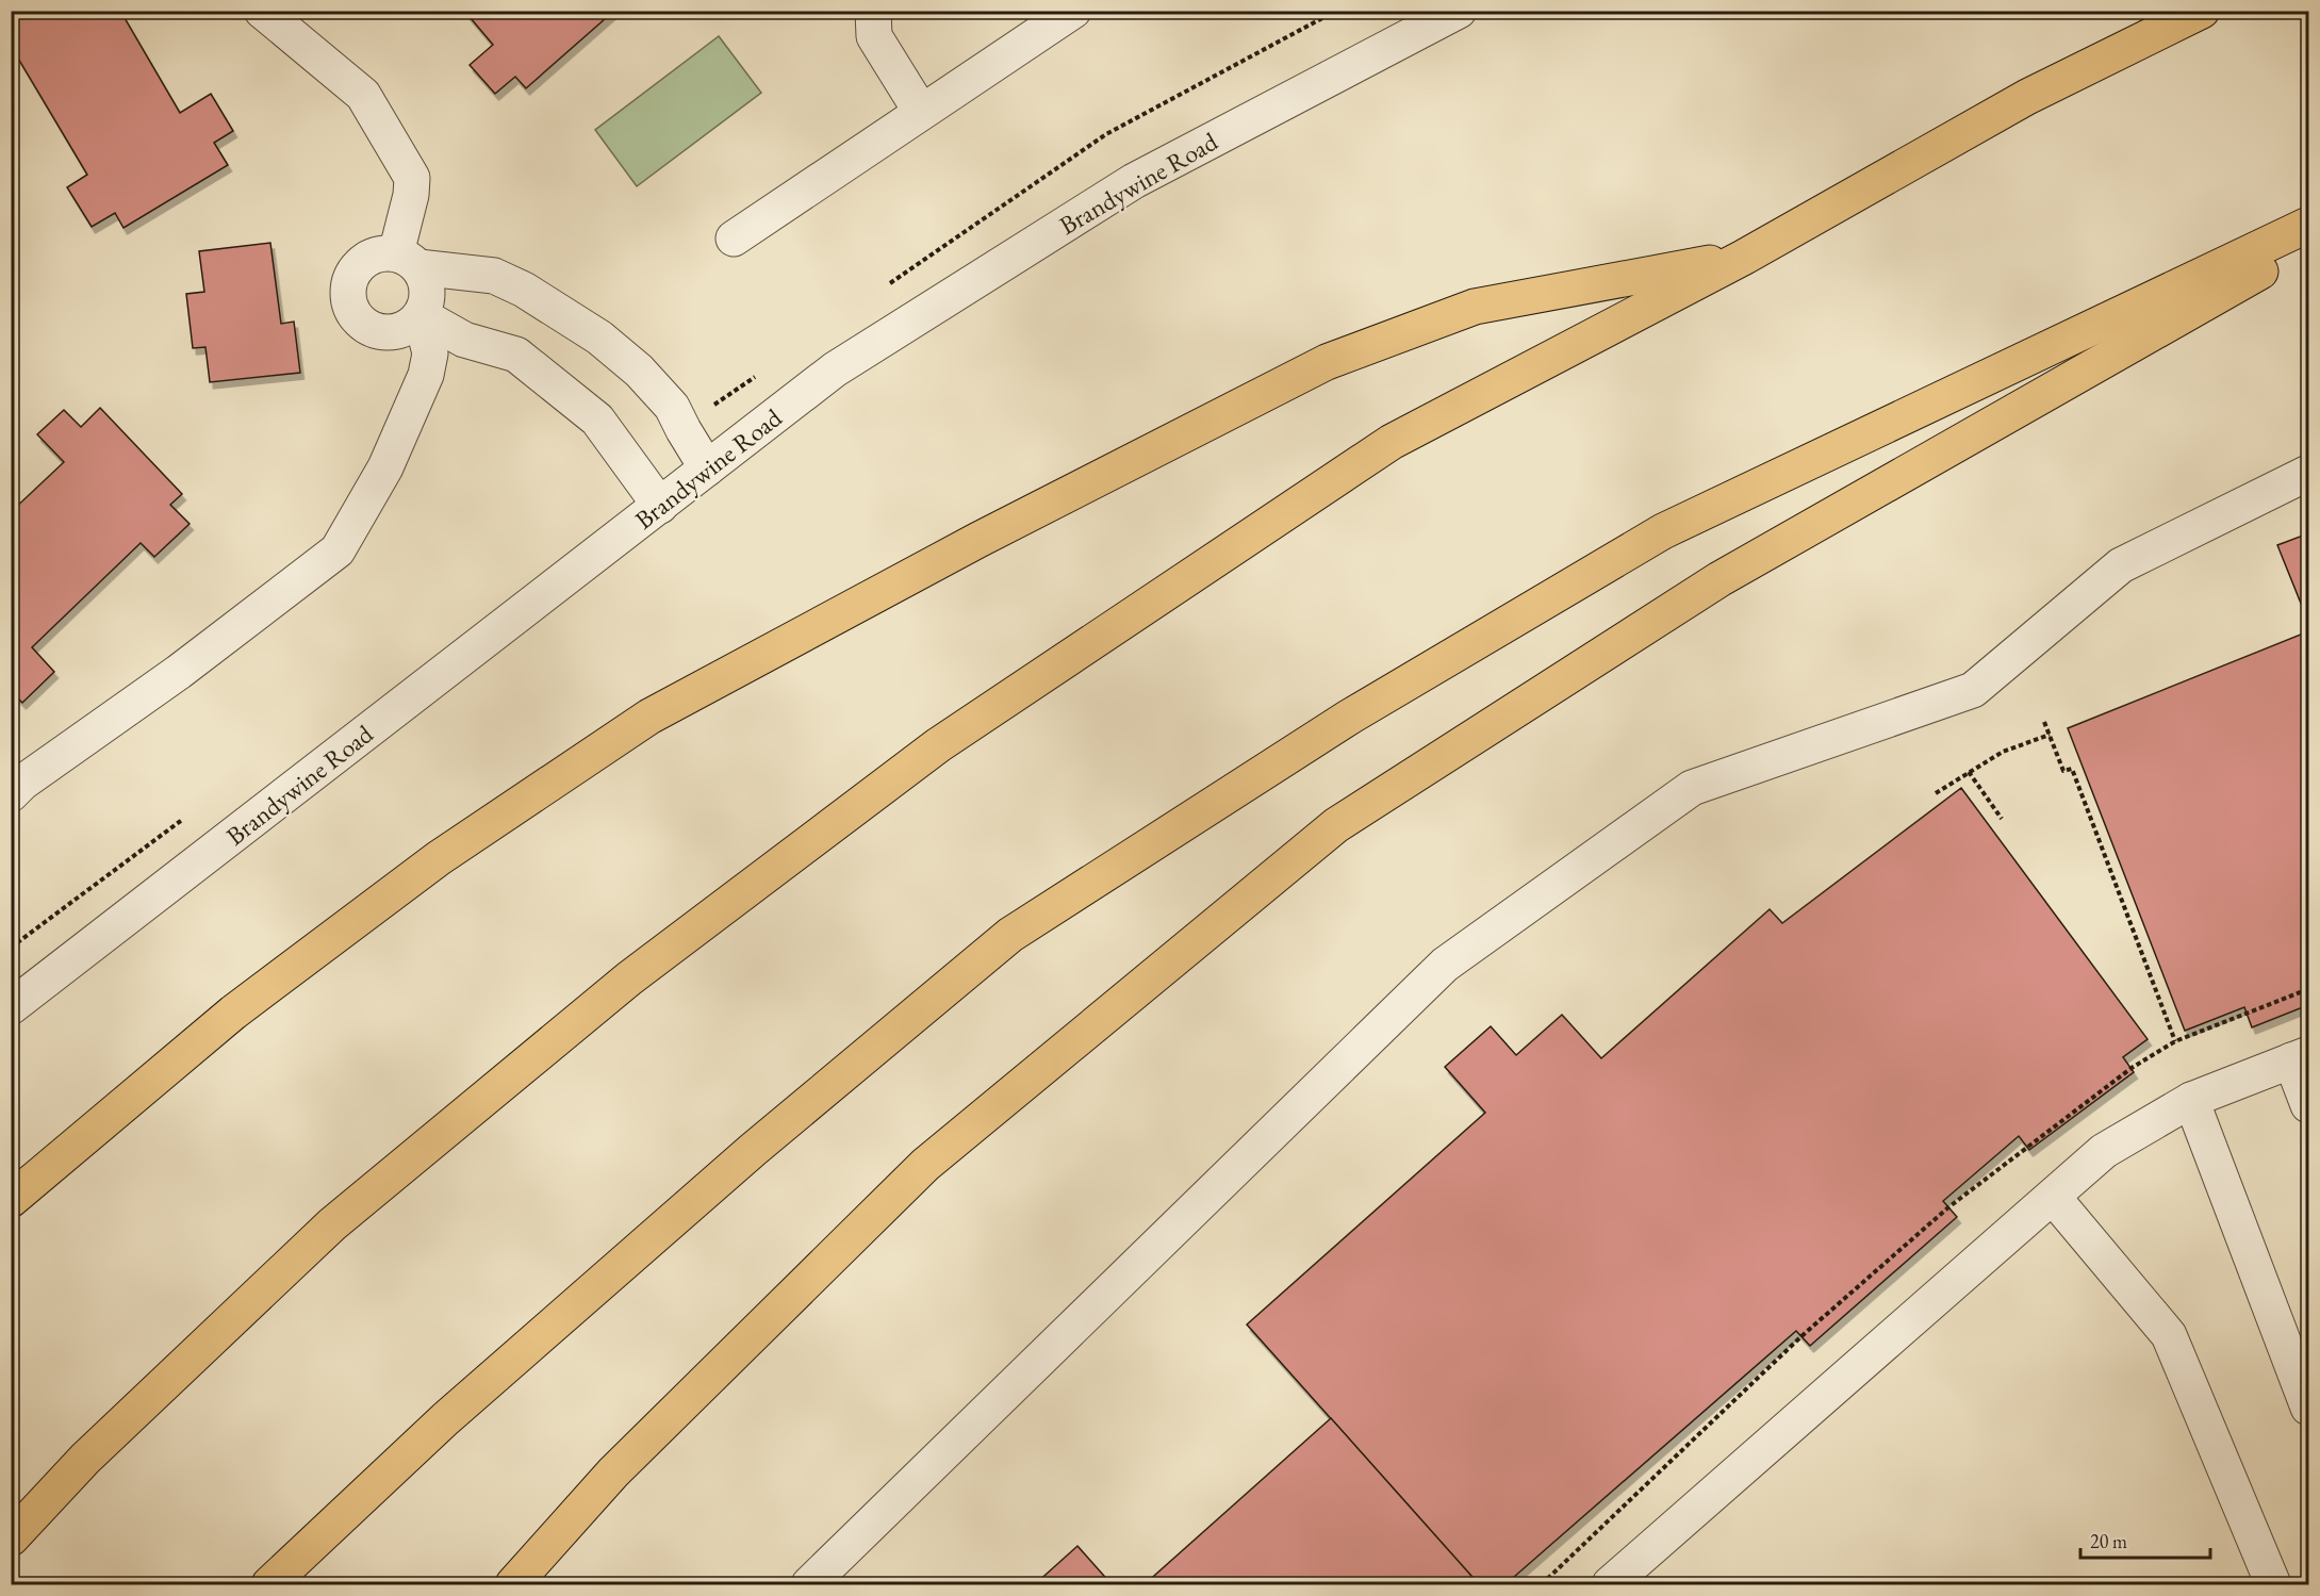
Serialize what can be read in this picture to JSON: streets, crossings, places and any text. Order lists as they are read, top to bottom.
{
  "streets": {
    "street": ["Brandywine Road"]
  },
  "scale_bar": "20 m"
}
